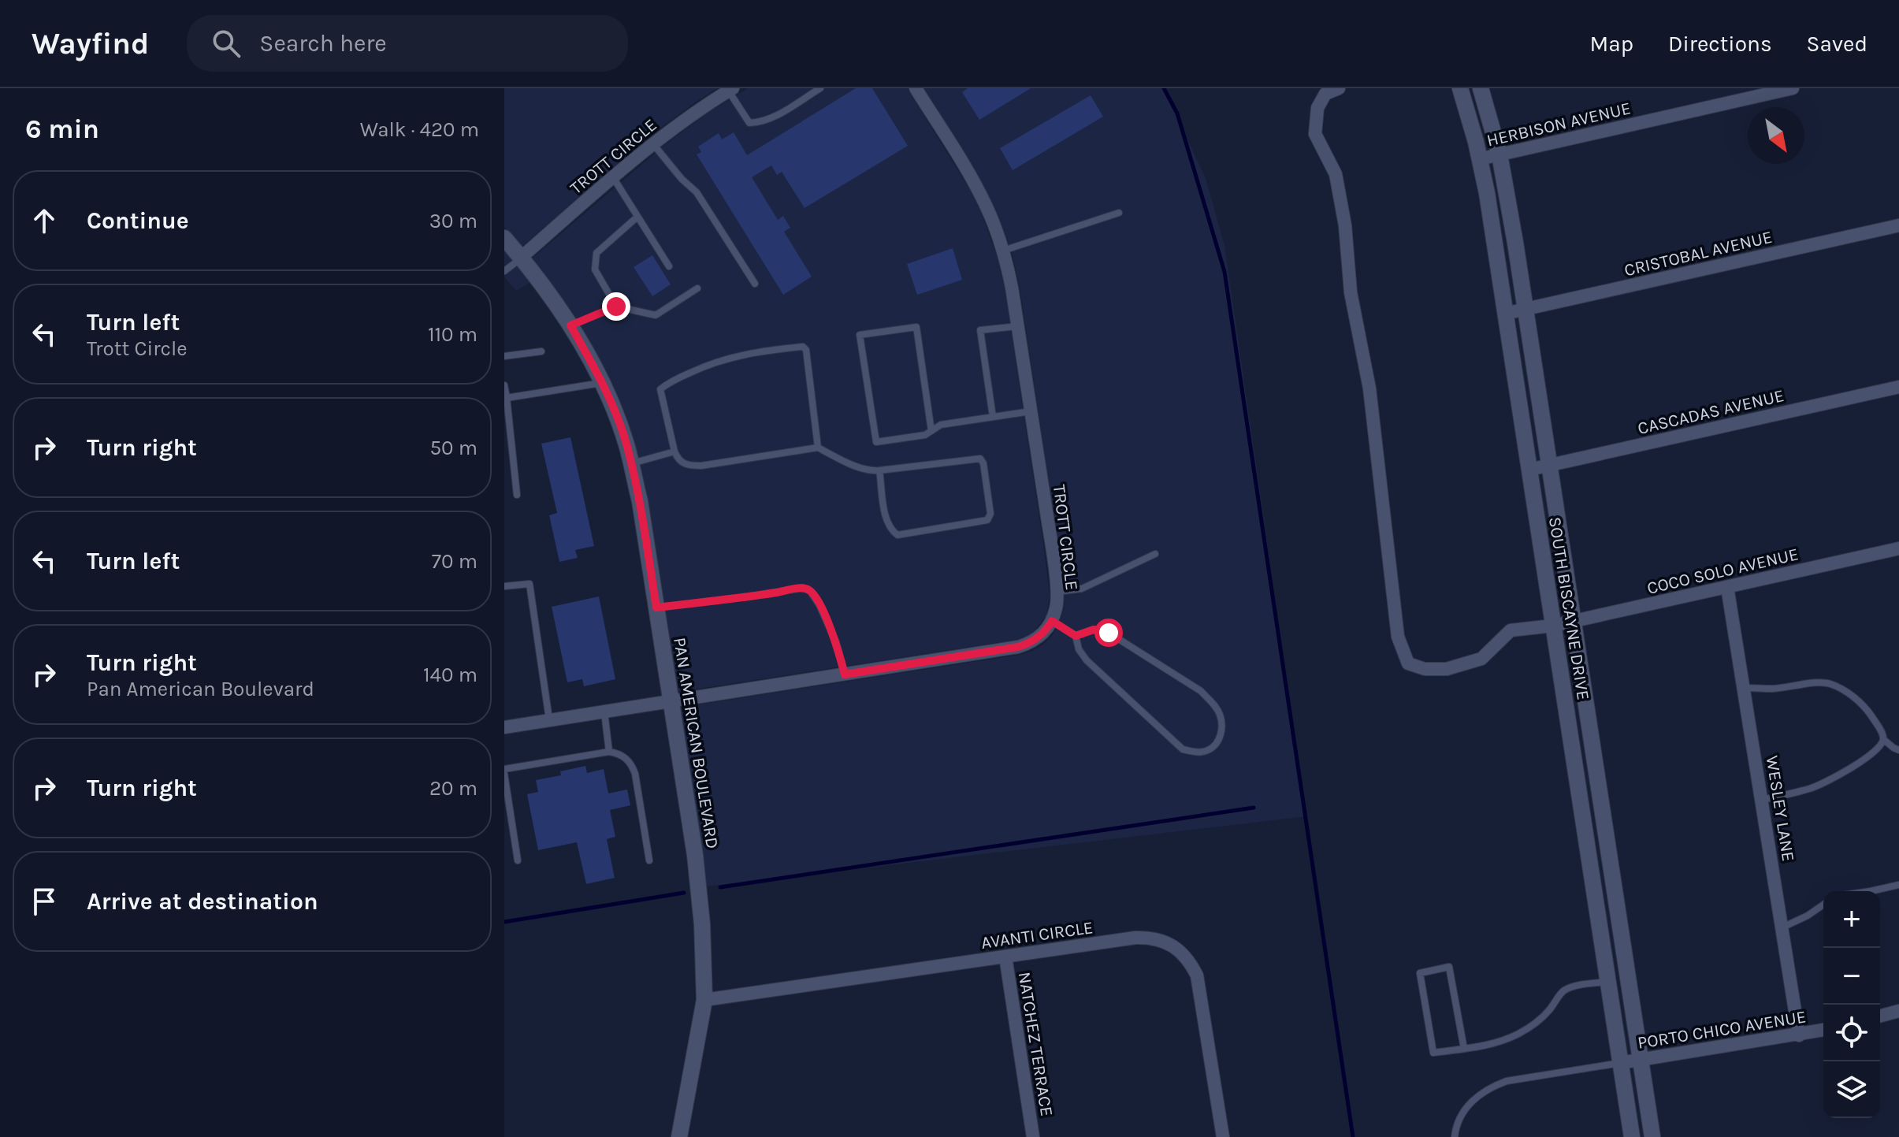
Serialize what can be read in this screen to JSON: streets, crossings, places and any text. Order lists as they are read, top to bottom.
{
  "streets": {
    "street": [
      "HERBISON AVENUE",
      "TROTT CIRCLE",
      "CRISTOBAL AVENUE",
      "CASCADAS AVENUE",
      "COCO SOLO AVENUE",
      "SOUTH BISCAYNE DRIVE",
      "PAN AMERICAN BOULEVARD",
      "WESLEY LANE",
      "AVANTI CIRCLE",
      "PORTO CHICO AVENUE",
      "NATCHEZ TERRACE"
    ]
  },
  "crossings": [
    ["HERBISON AVENUE", "SOUTH BISCAYNE DRIVE"],
    ["TROTT CIRCLE", "PAN AMERICAN BOULEVARD"],
    ["CRISTOBAL AVENUE", "SOUTH BISCAYNE DRIVE"],
    ["CASCADAS AVENUE", "SOUTH BISCAYNE DRIVE"],
    ["COCO SOLO AVENUE", "SOUTH BISCAYNE DRIVE"],
    ["COCO SOLO AVENUE", "WESLEY LANE"],
    ["SOUTH BISCAYNE DRIVE", "PORTO CHICO AVENUE"],
    ["PAN AMERICAN BOULEVARD", "AVANTI CIRCLE"],
    ["WESLEY LANE", "PORTO CHICO AVENUE"],
    ["AVANTI CIRCLE", "NATCHEZ TERRACE"]
  ],
  "north": "bottom right",
  "page": {
    "header": "Wayfind",
    "search": "Search here",
    "nav": ["Map", "Directions", "Saved"],
    "heading": ["6 min", "Walk · 420 m"],
    "list": [
      ["Continue", "30 m"],
      ["Turn left", "Trott Circle", "110 m"],
      ["Turn right", "50 m"],
      ["Turn left", "70 m"],
      ["Turn right", "Pan American Boulevard", "140 m"],
      ["Turn right", "20 m"],
      "Arrive at destination"
    ],
    "map_buttons": ["+", "−"]
  }
}
